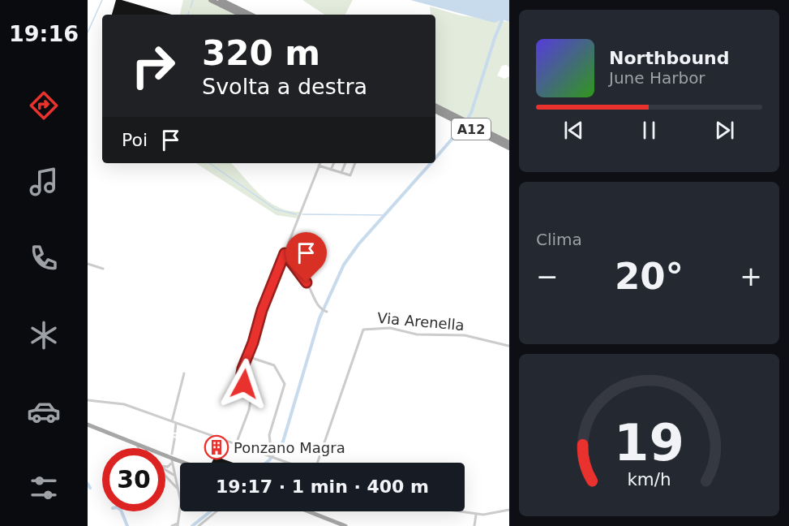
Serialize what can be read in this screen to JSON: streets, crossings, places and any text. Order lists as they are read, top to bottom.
{
  "streets": {
    "highway": ["A12"],
    "street": ["Via Arenella"]
  },
  "places": {
    "building": ["Ponzano Magra"]
  },
  "page": {
    "tabs": "19:16",
    "turn": ["320 m", "Svolta a destra"],
    "song": ["Northbound", "June Harbor"],
    "then": "Poi",
    "tile": "Clima",
    "heat": ["−", "20°", "+"],
    "limit": "30",
    "trip": "19:17 · 1 min · 400 m",
    "gauge": ["19", "km/h"]
  }
}
